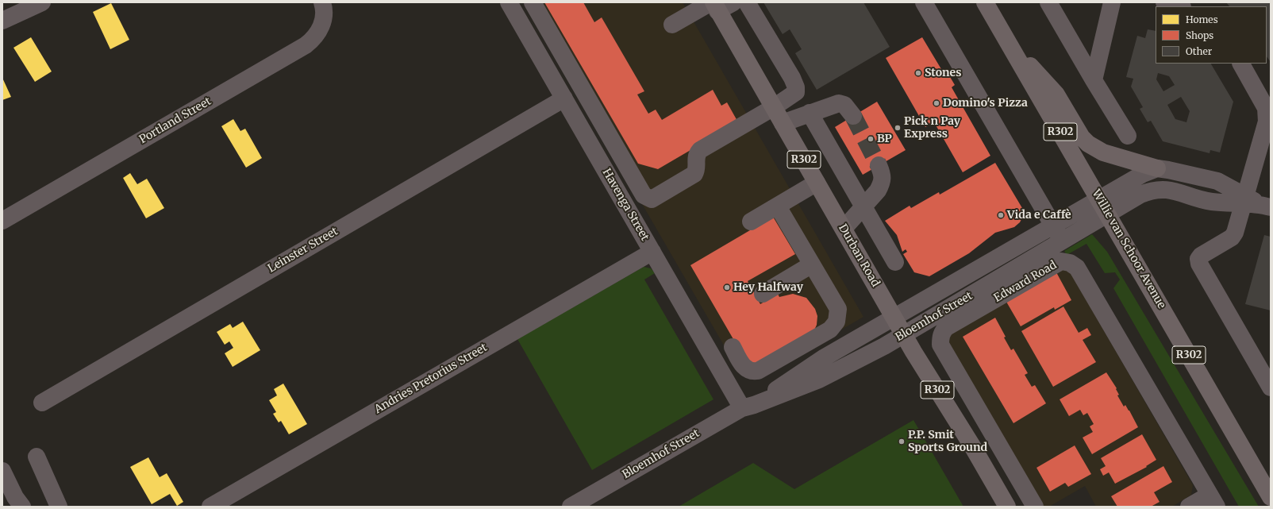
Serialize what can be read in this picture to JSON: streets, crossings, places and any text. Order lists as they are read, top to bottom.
{
  "streets": {
    "main road": ["R302", "Willie van Schoor Avenue", "Durban Road"],
    "street": [
      "Portland Street",
      "Havenga Street",
      "Leinster Street",
      "Edward Road",
      "Bloemhof Street",
      "Andries Pretorius Street"
    ]
  },
  "crossings": [
    ["Havenga Street", "Leinster Street"],
    ["Havenga Street", "Bloemhof Street"],
    ["Havenga Street", "Andries Pretorius Street"],
    ["Willie van Schoor Avenue", "Bloemhof Street"],
    ["Durban Road", "Bloemhof Street"]
  ],
  "places": [
    "Stones",
    "Domino's Pizza",
    "Pick n Pay Express",
    "BP",
    "Vida e Caffè",
    "Hey Halfway",
    "P.P. Smit Sports Ground"
  ],
  "legend": ["Homes", "Shops", "Other"]
}
